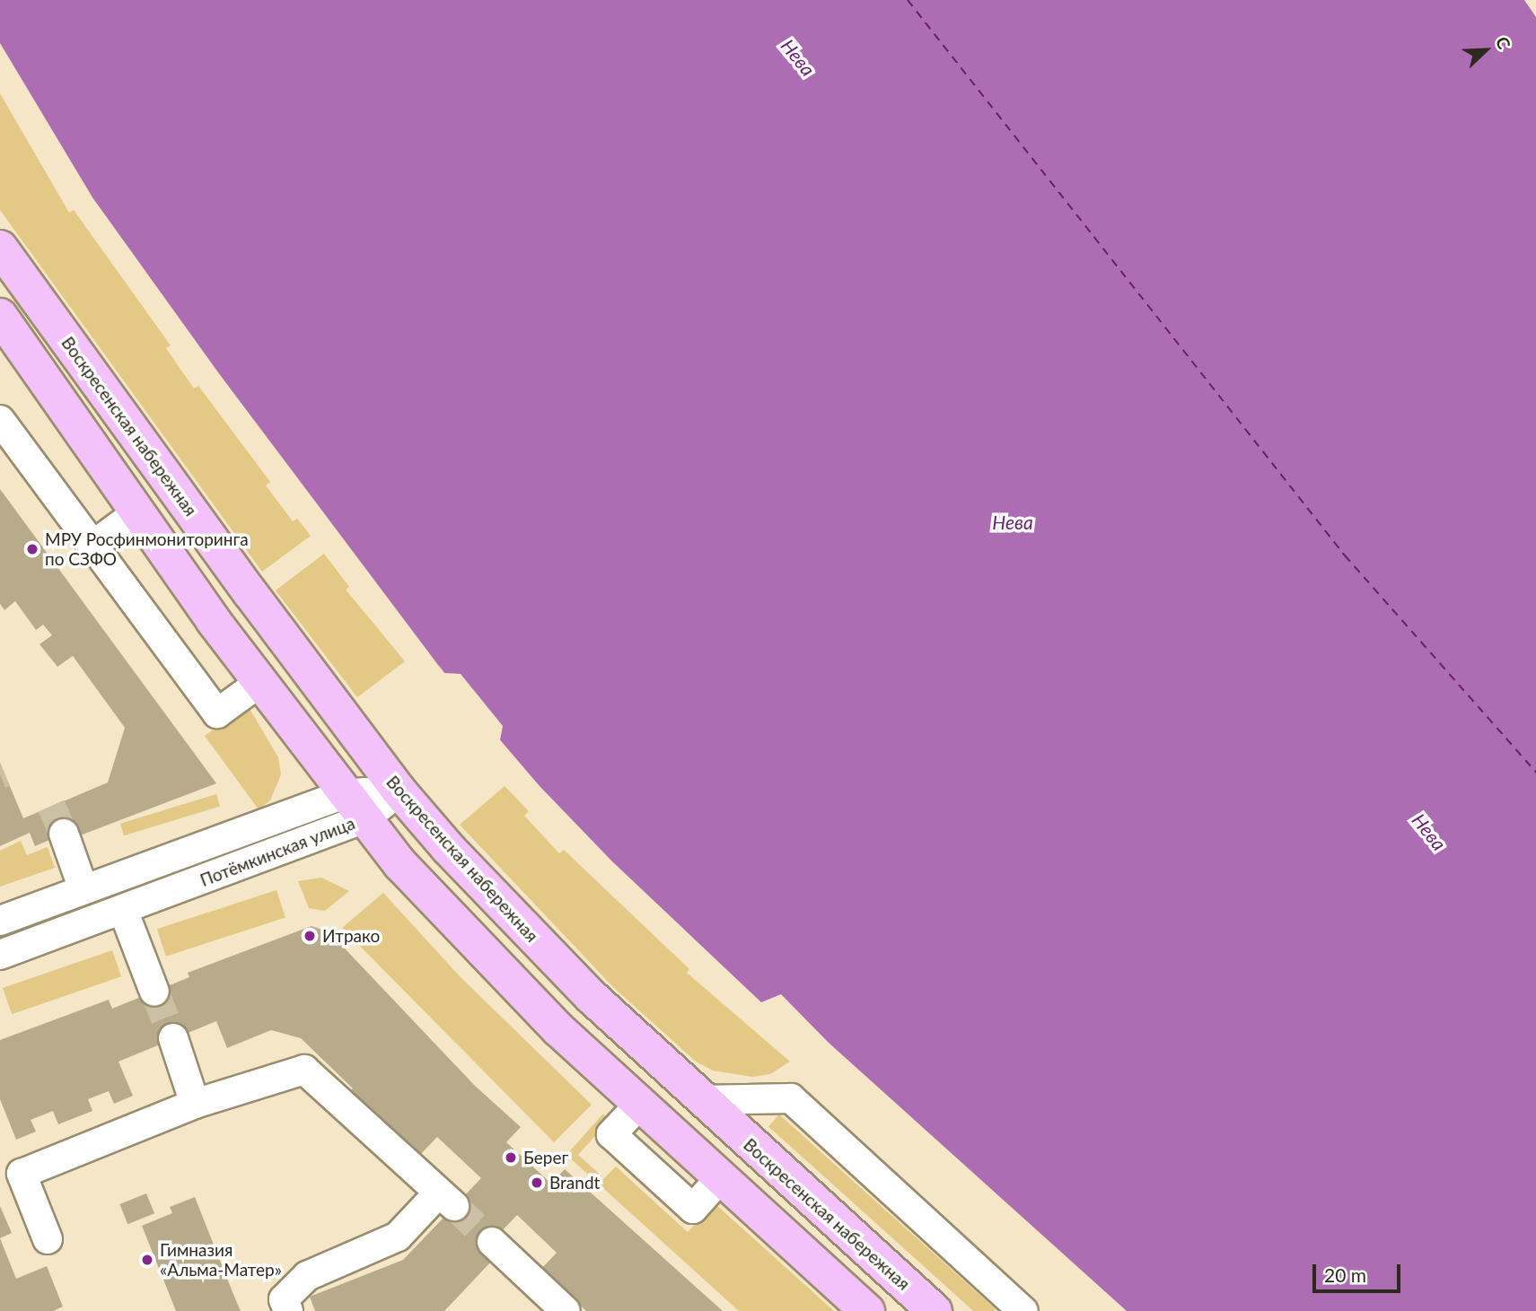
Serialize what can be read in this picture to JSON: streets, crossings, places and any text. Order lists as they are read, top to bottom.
{
  "streets": {
    "main road": ["Воскресенская набережная"],
    "street": ["Потёмкинская улица"]
  },
  "crossings": [
    ["Воскресенская набережная", "Потёмкинская улица"]
  ],
  "water": ["Нева"],
  "places": [
    "МРУ Росфинмониторинга по СЗФО",
    "Итрако",
    "Берег",
    "Brandt",
    "Гимназия «Альма-Матер»"
  ],
  "scale_bar": "20 m",
  "north": "top right"
}
